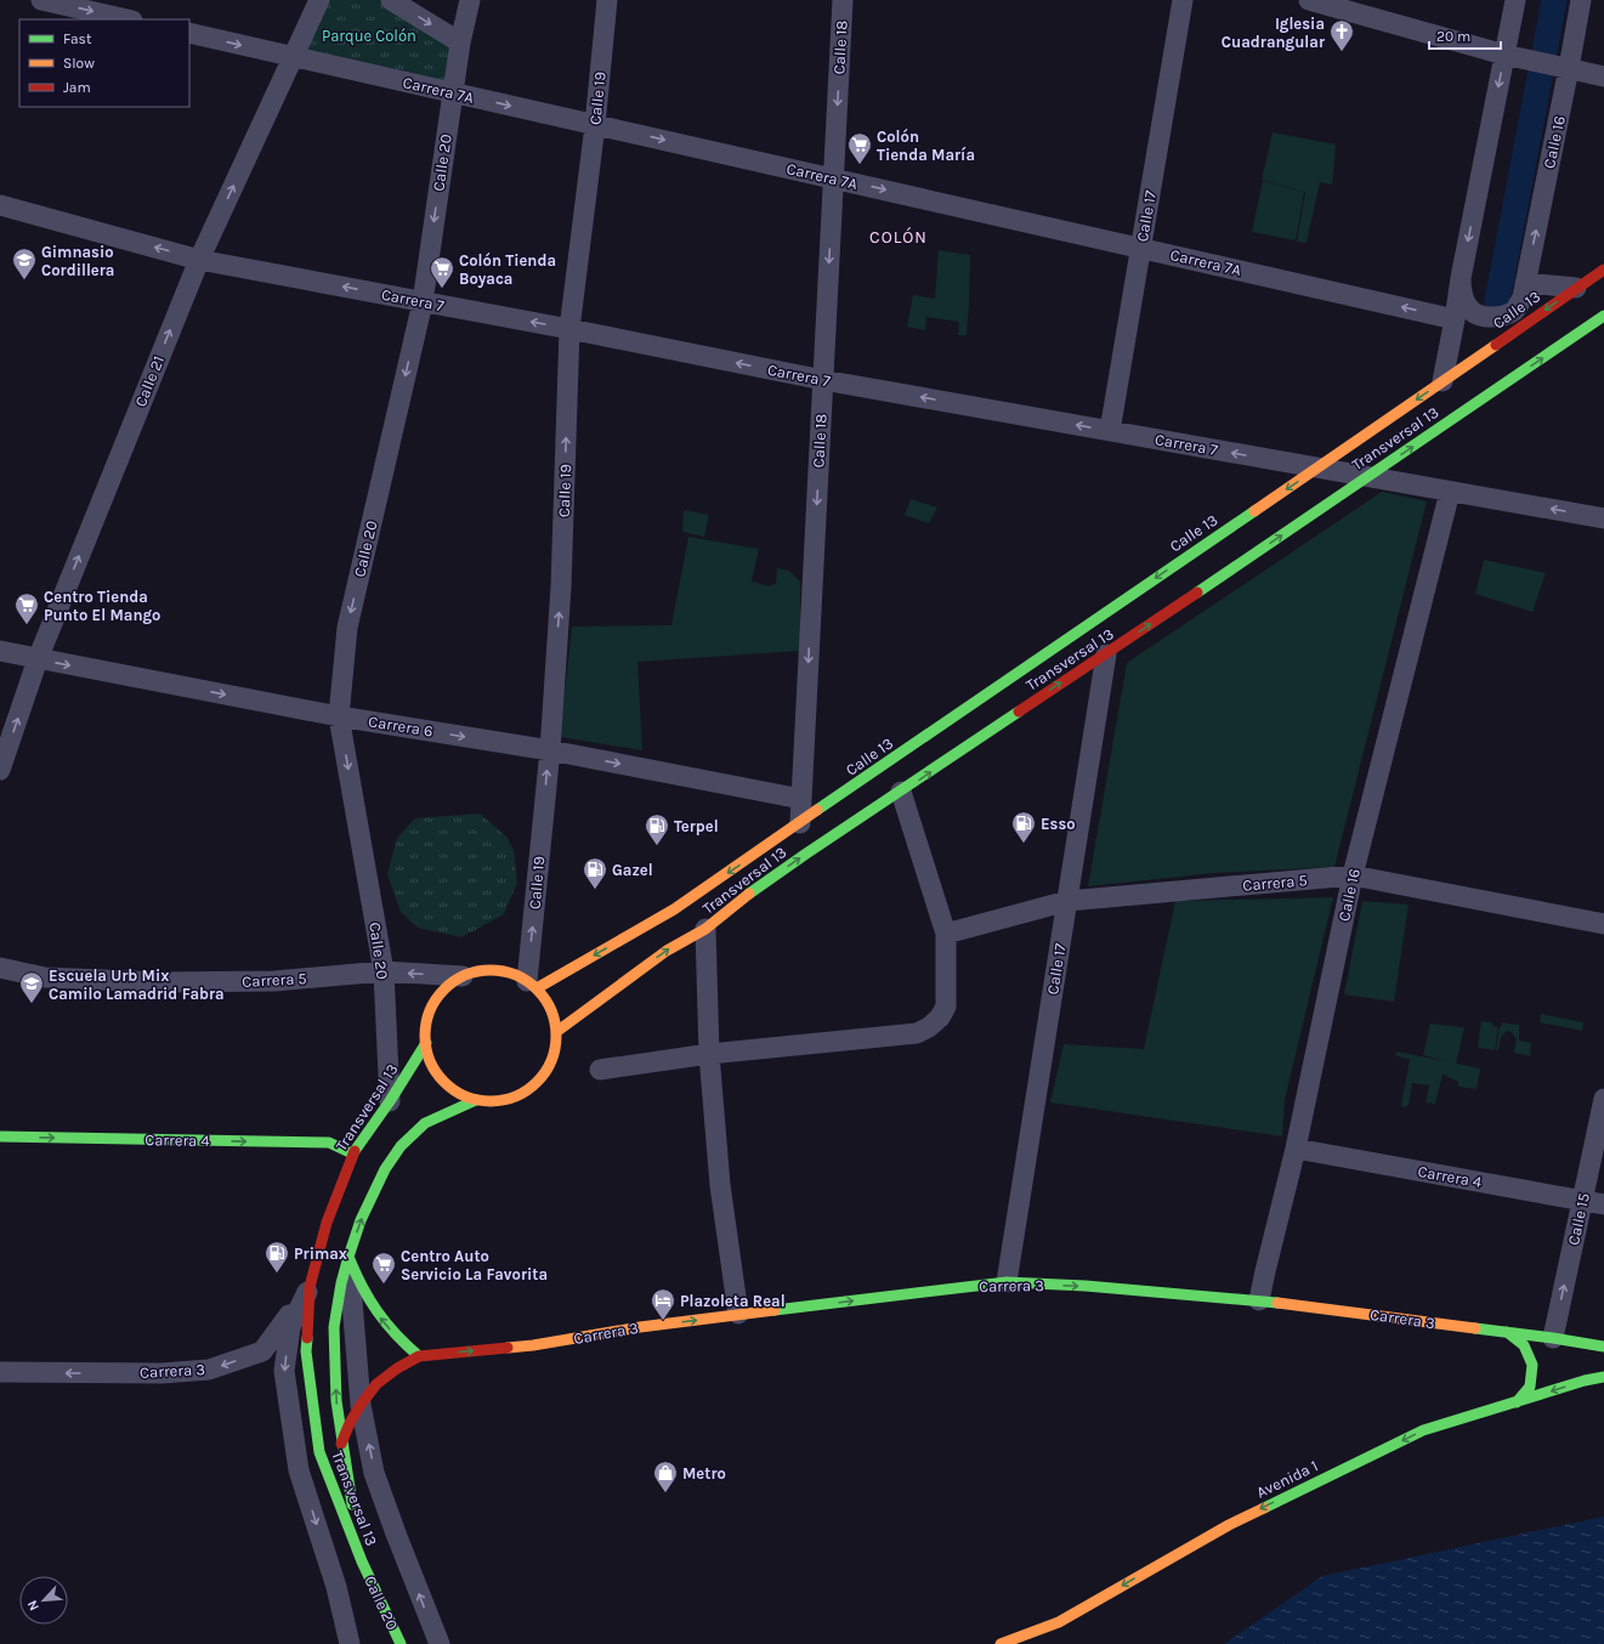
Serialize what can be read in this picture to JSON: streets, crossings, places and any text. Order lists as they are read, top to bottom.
{
  "streets": {
    "main road": [
      "Calle 20",
      "Calle 13",
      "Transversal 13",
      "Carrera 4",
      "Carrera 3",
      "Avenida 1"
    ],
    "street": [
      "Calle 18",
      "Carrera 7A",
      "Calle 19",
      "Calle 16",
      "Calle 17",
      "Carrera 7",
      "Calle 21",
      "Carrera 6",
      "Carrera 5",
      "Calle 15"
    ]
  },
  "crossings": [
    ["Calle 18", "Carrera 7A"],
    ["Calle 18", "Carrera 7"],
    ["Calle 18", "Calle 13"],
    ["Calle 18", "Transversal 13"],
    ["Calle 18", "Carrera 6"],
    ["Carrera 7A", "Calle 19"],
    ["Carrera 7A", "Calle 16"],
    ["Carrera 7A", "Calle 20"],
    ["Carrera 7A", "Calle 17"],
    ["Carrera 7A", "Calle 21"],
    ["Calle 19", "Carrera 7"],
    ["Calle 19", "Transversal 13"],
    ["Calle 19", "Carrera 6"],
    ["Calle 19", "Carrera 5"],
    ["Calle 16", "Carrera 7"],
    ["Calle 16", "Calle 13"],
    ["Calle 16", "Carrera 5"],
    ["Calle 16", "Carrera 4"],
    ["Calle 16", "Carrera 3"],
    ["Calle 20", "Carrera 7"],
    ["Calle 20", "Transversal 13"],
    ["Calle 20", "Carrera 6"],
    ["Calle 20", "Carrera 5"],
    ["Calle 17", "Carrera 7"],
    ["Calle 17", "Transversal 13"],
    ["Calle 17", "Carrera 5"],
    ["Calle 17", "Carrera 3"],
    ["Carrera 7", "Calle 13"],
    ["Carrera 7", "Calle 21"],
    ["Carrera 7", "Transversal 13"],
    ["Calle 13", "Transversal 13"],
    ["Calle 21", "Carrera 6"],
    ["Transversal 13", "Carrera 5"],
    ["Transversal 13", "Carrera 4"],
    ["Transversal 13", "Carrera 3"],
    ["Carrera 4", "Calle 15"],
    ["Calle 15", "Carrera 3"]
  ],
  "one_way": [
    "Calle 18",
    "Calle 19",
    "Calle 20",
    "Carrera 7",
    "Calle 13",
    "Calle 21",
    "Carrera 6",
    "Carrera 4",
    "Calle 15",
    "Avenida 1"
  ],
  "districts": ["COLÓN"],
  "parks": ["Parque Colón"],
  "places": {
    "church": ["Iglesia Cuadrangular"],
    "supermarket": [
      "Colón Tienda María",
      "Colón Tienda Boyaca",
      "Centro Tienda Punto El Mango",
      "Centro Auto Servicio La Favorita"
    ],
    "school or university": ["Gimnasio Cordillera", "Escuela Urb Mix Camilo Lamadrid Fabra"],
    "fuel station": [
      "Esso",
      "Terpel",
      "Gazel",
      "Primax"
    ],
    "hotel": ["Plazoleta Real"],
    "shop": ["Metro"]
  },
  "legend": ["Fast", "Slow", "Jam"],
  "scale_bar": "20 m",
  "north": "bottom left"
}
